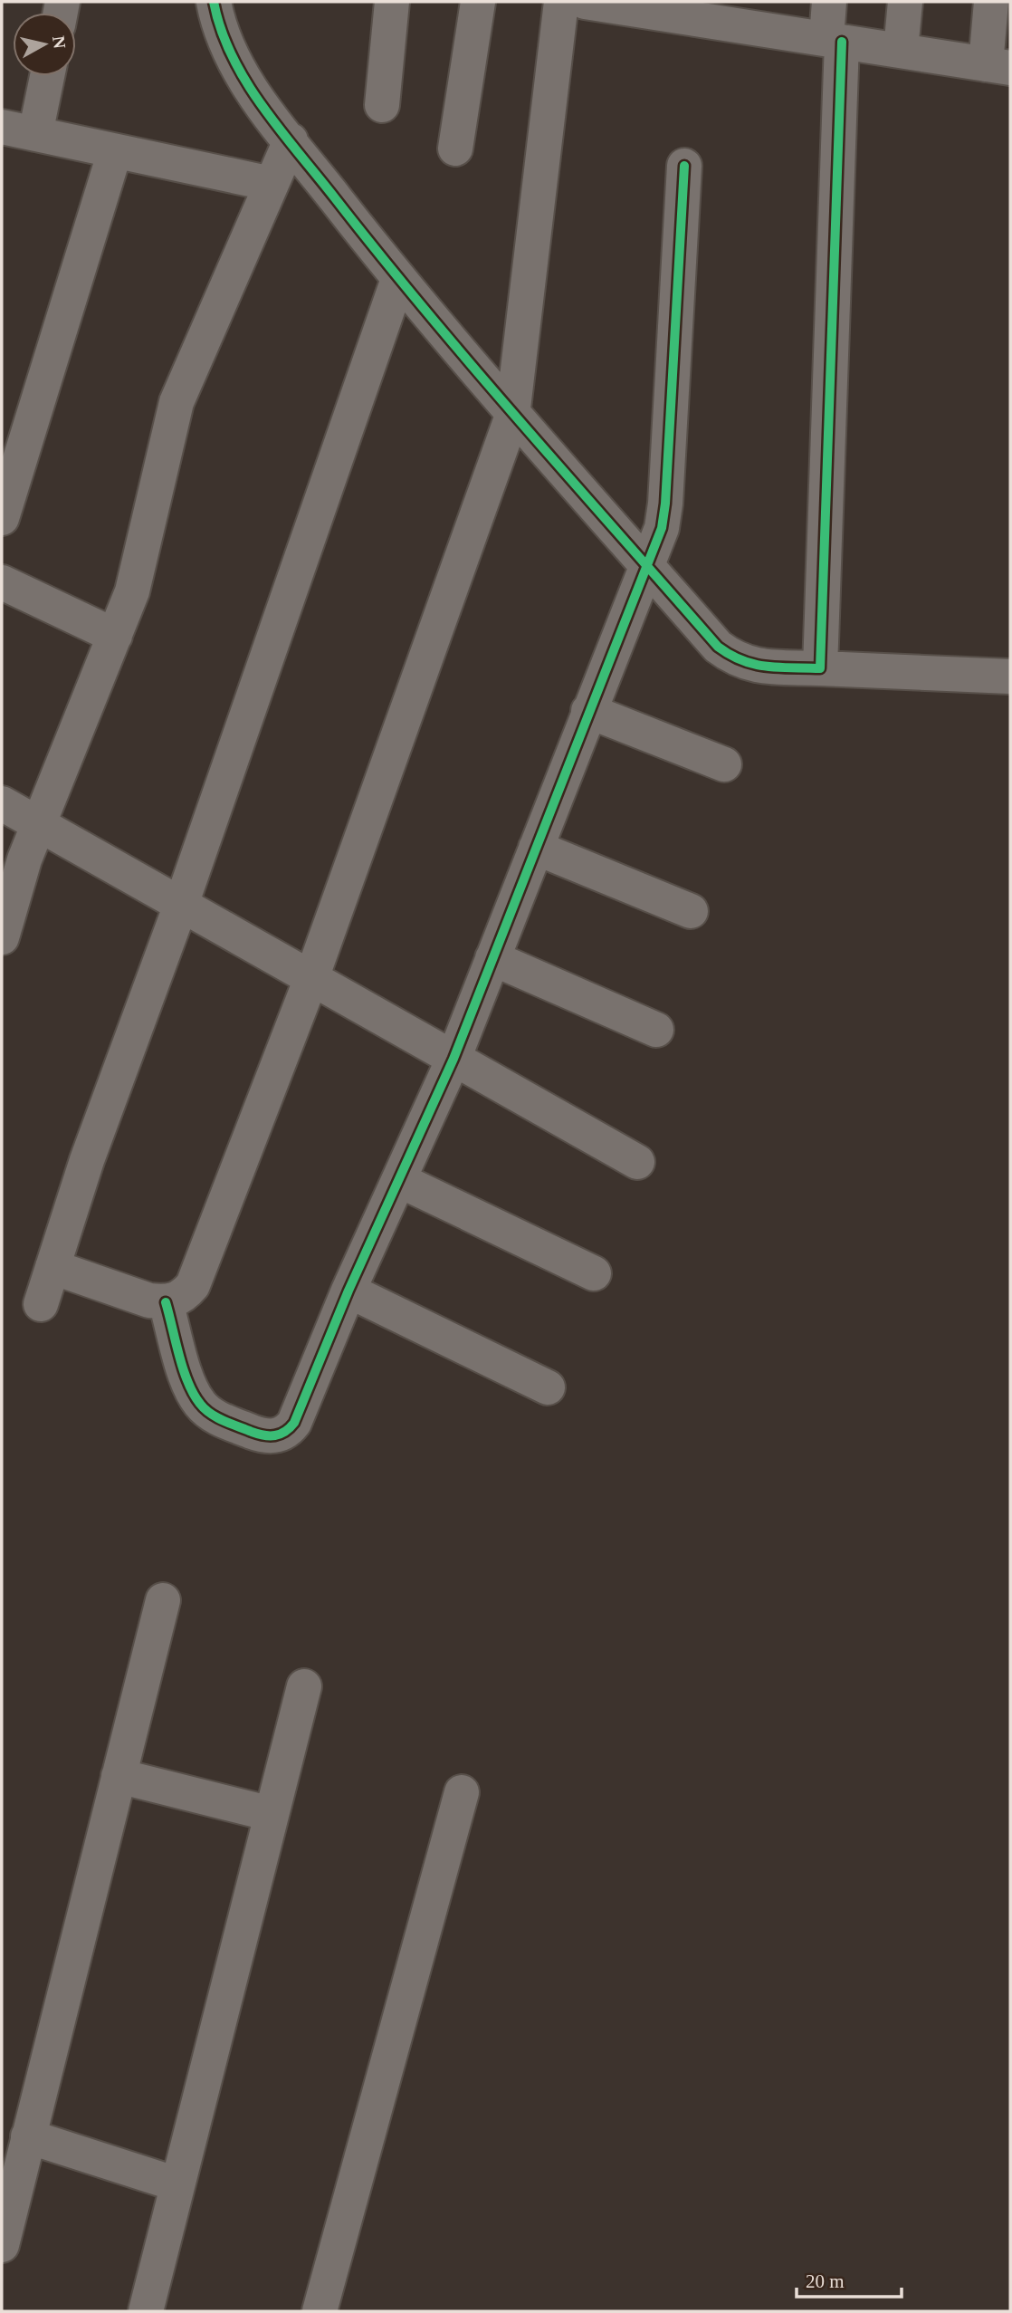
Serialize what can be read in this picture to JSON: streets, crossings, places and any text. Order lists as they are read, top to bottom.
{
  "scale_bar": "20 m",
  "north": "right"
}
